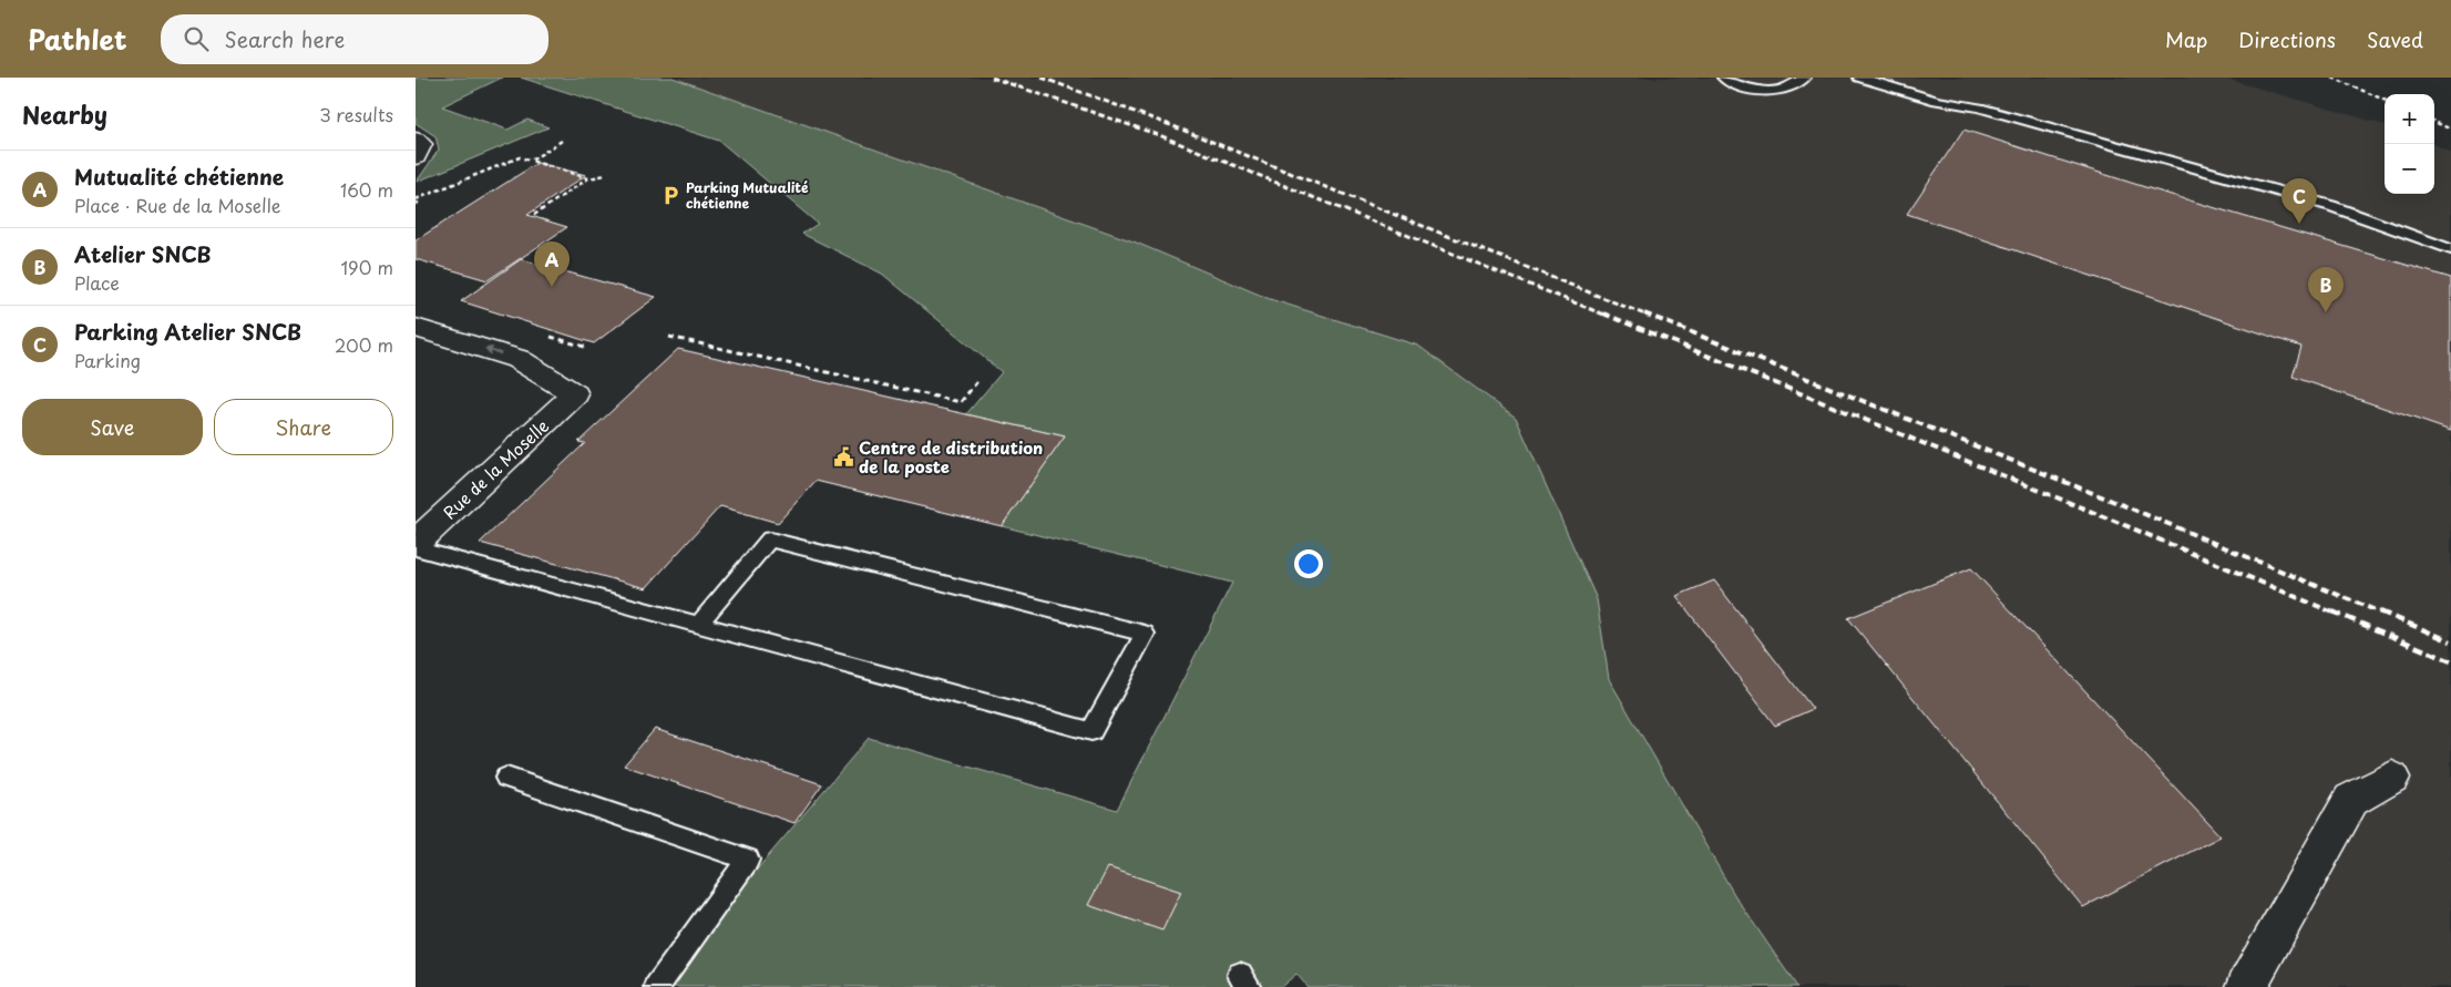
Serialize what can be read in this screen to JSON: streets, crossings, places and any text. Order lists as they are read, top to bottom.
{
  "streets": {
    "street": ["Rue de la Moselle"]
  },
  "places": {
    "parking": ["Parking Mutualité chétienne"],
    "public building": ["Centre de distribution de la poste"]
  },
  "page": {
    "header": "Pathlet",
    "search": "Search here",
    "nav": ["Map", "Directions", "Saved"],
    "heading": ["Nearby", "3 results"],
    "map_buttons": ["+", "−"],
    "list": [
      {
        "mark": "A",
        "name": "Mutualité chétienne",
        "note": "Place · Rue de la Moselle",
        "value": "160 m"
      },
      {
        "mark": "B",
        "name": "Atelier SNCB",
        "note": "Place",
        "value": "190 m"
      },
      {
        "mark": "C",
        "name": "Parking Atelier SNCB",
        "note": "Parking",
        "value": "200 m"
      }
    ],
    "pins": ["C", "A", "B"],
    "buttons": ["Save", "Share"]
  }
}
